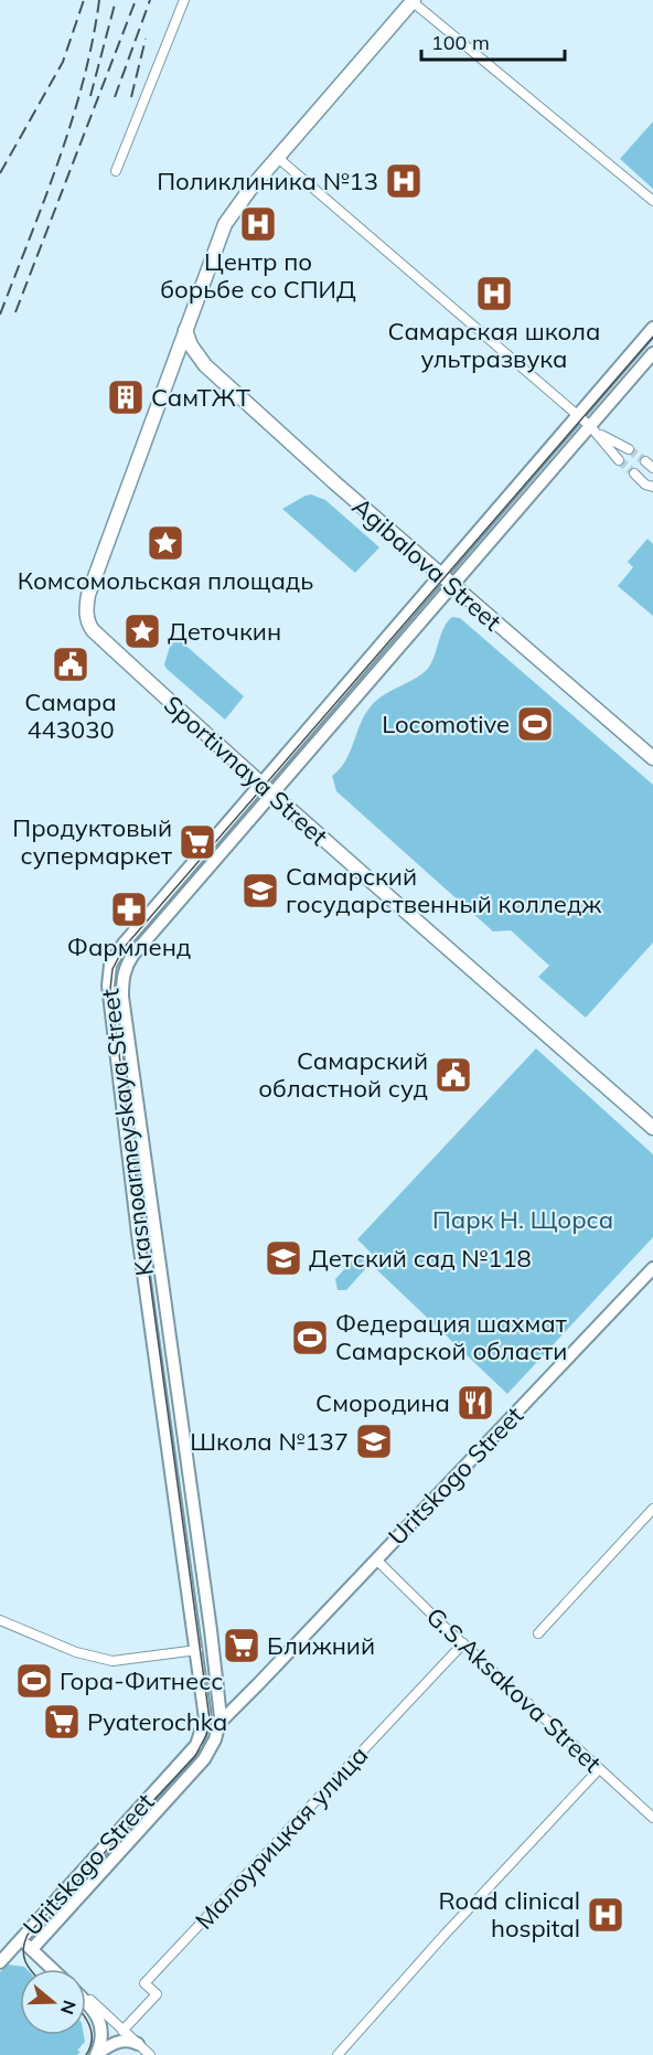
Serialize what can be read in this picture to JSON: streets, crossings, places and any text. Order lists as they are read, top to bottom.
{
  "streets": {
    "main road": [
      "Agibalova Street",
      "Sportivnaya Street",
      "Krasnoarmeyskaya Street",
      "Uritskogo Street"
    ],
    "street": ["G.S.Aksakova Street", "Малоурицкая улица"]
  },
  "crossings": [
    ["Agibalova Street", "Sportivnaya Street"],
    ["Agibalova Street", "Krasnoarmeyskaya Street"],
    ["Sportivnaya Street", "Krasnoarmeyskaya Street"],
    ["Krasnoarmeyskaya Street", "Uritskogo Street"],
    ["Uritskogo Street", "G.S.Aksakova Street"],
    ["G.S.Aksakova Street", "Малоурицкая улица"]
  ],
  "parks": ["Парк Н. Щорса"],
  "places": {
    "hospital": [
      "Поликлиника №13",
      "Центр по борьбе со СПИД",
      "Самарская школа ультразвука",
      "Road clinical hospital"
    ],
    "building": ["СамТЖТ"],
    "place": ["Комсомольская площадь", "Деточкин"],
    "public building": ["Самара 443030", "Самарский областной суд"],
    "sports": ["Locomotive", "Федерация шахмат Самарской области", "Гора-Фитнесс"],
    "supermarket": ["Продуктовый супермаркет", "Ближний", "Pyaterochka"],
    "school or university": ["Самарский государственный колледж", "Детский сад №118", "Школа №137"],
    "pharmacy": ["Фармленд"],
    "restaurant": ["Смородина"]
  },
  "scale_bar": "100 m",
  "north": "right"
}
